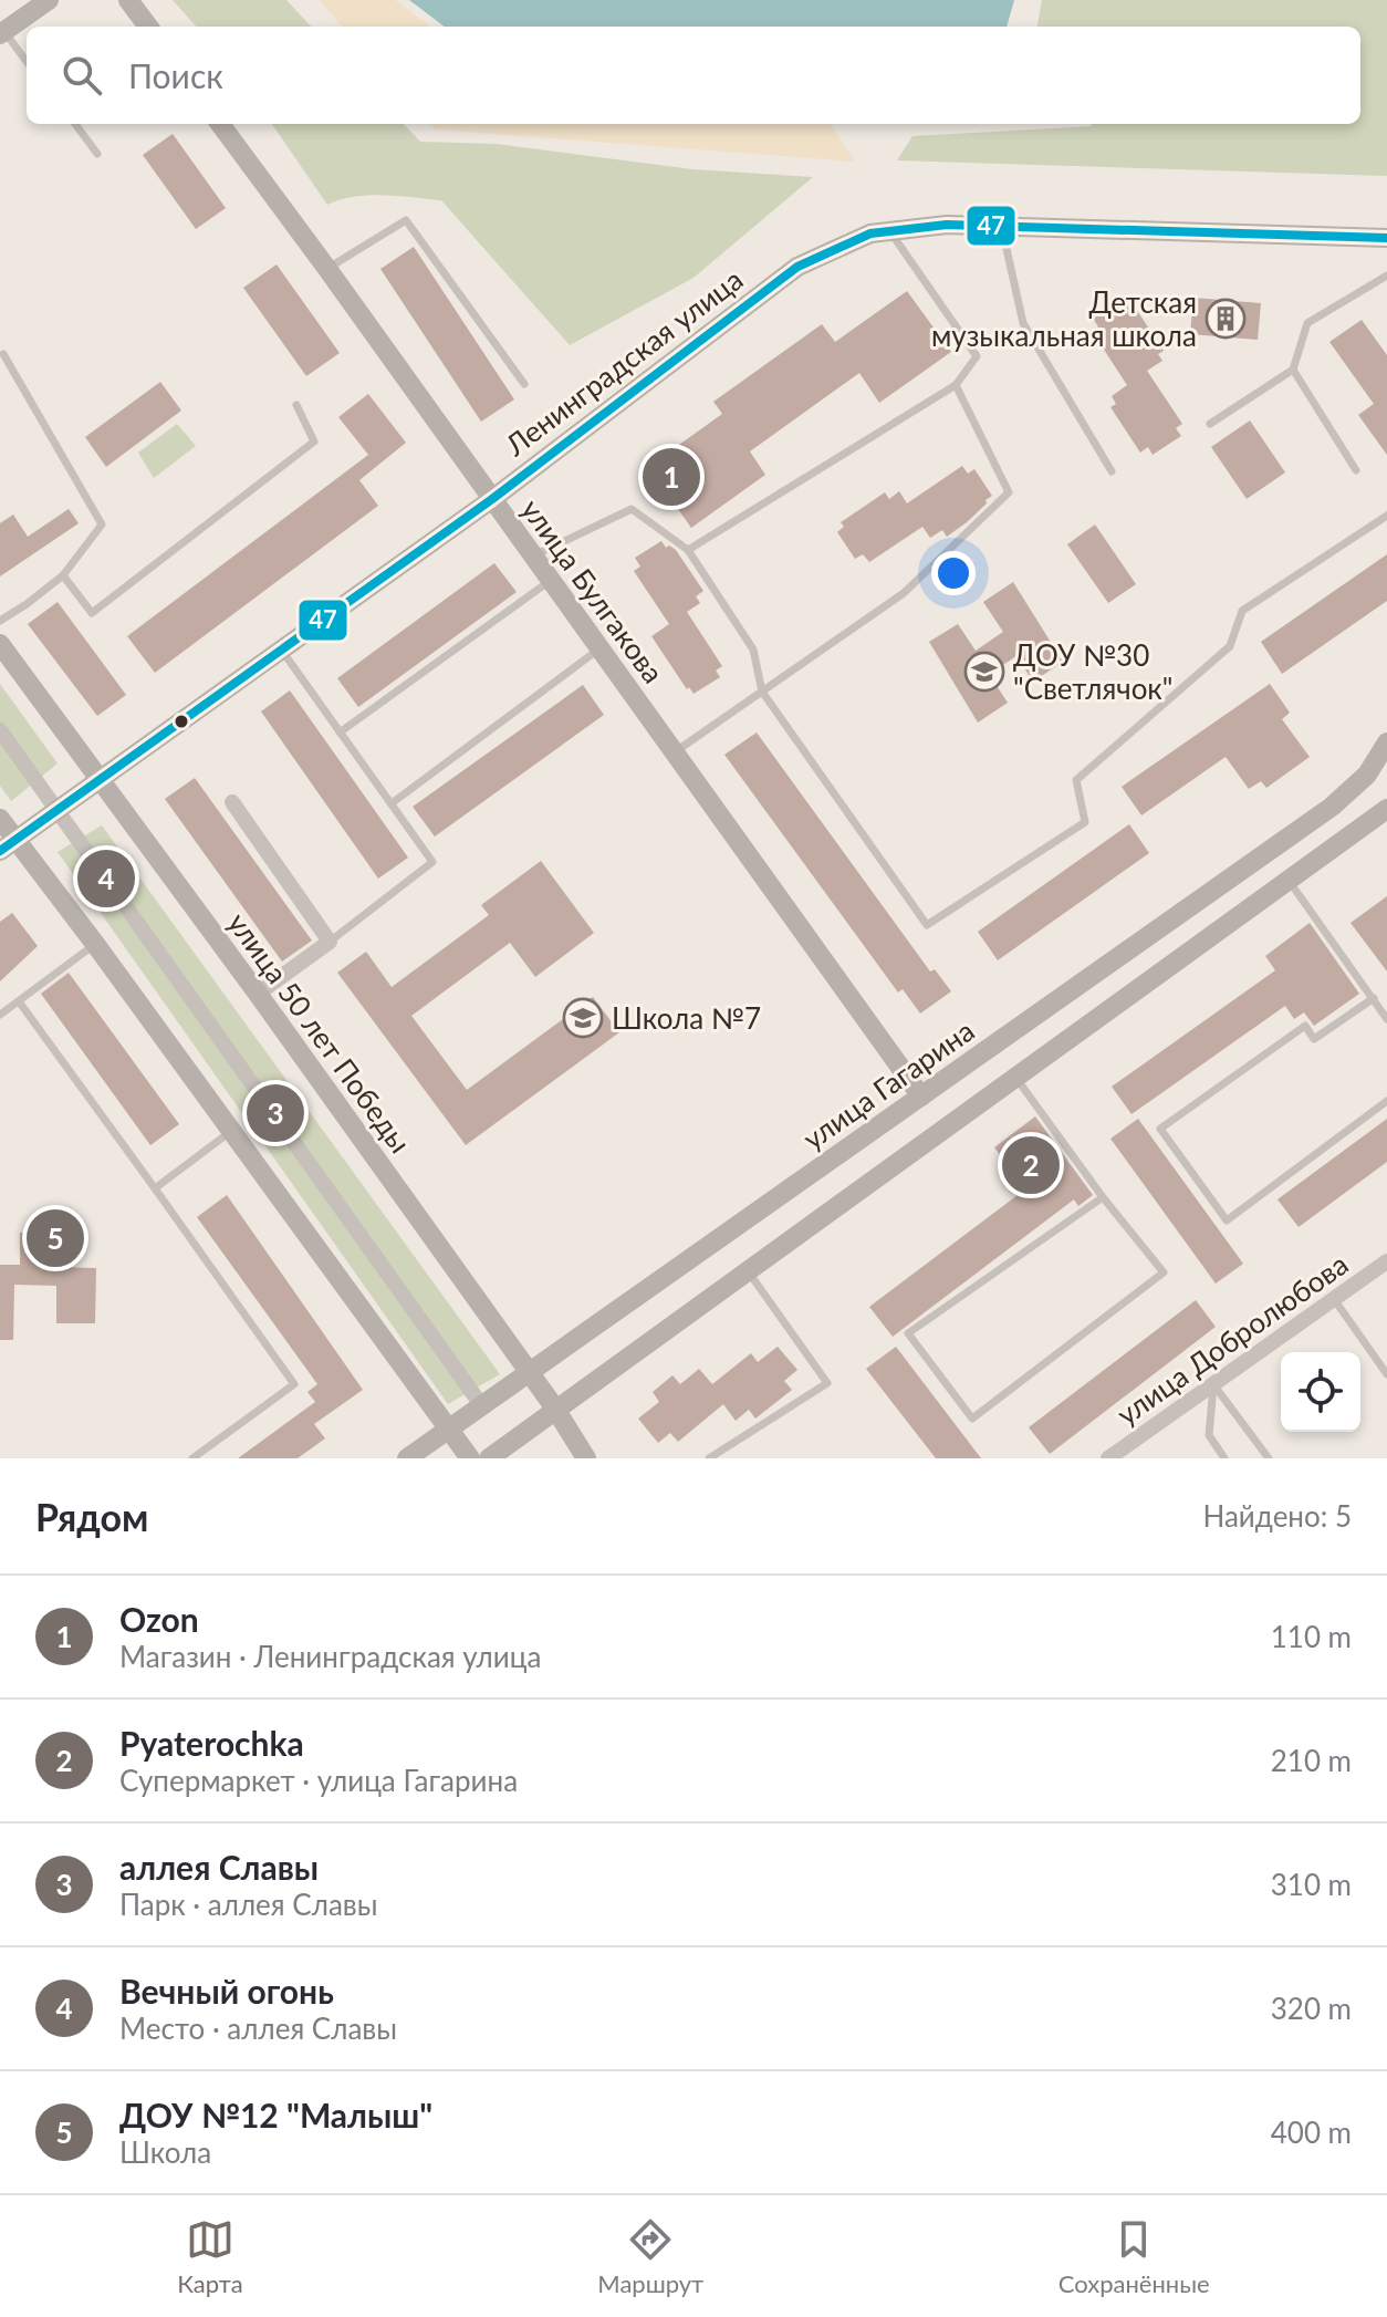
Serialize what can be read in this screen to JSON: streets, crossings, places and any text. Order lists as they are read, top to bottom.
{
  "streets": {
    "street": [
      "Ленинградская улица",
      "улица Булгакова",
      "улица 50 лет Победы",
      "улица Гагарина",
      "улица Добролюбова"
    ]
  },
  "crossings": [
    ["Ленинградская улица", "улица Булгакова"],
    ["Ленинградская улица", "улица 50 лет Победы"],
    ["улица Булгакова", "улица Гагарина"],
    ["улица 50 лет Победы", "улица Гагарина"]
  ],
  "places": {
    "building": ["Детская музыкальная школа"],
    "school or university": ["ДОУ №30 \"Светлячок\"", "Школа №7"]
  },
  "lines": ["transit line 47"],
  "page": {
    "search": "Поиск",
    "pins": [
      "1",
      "4",
      "3",
      "2",
      "5"
    ],
    "heading": ["Рядом", "Найдено: 5"],
    "list": [
      {
        "mark": "1",
        "name": "Ozon",
        "note": "Магазин · Ленинградская улица",
        "value": "110 m"
      },
      {
        "mark": "2",
        "name": "Pyaterochka",
        "note": "Супермаркет · улица Гагарина",
        "value": "210 m"
      },
      {
        "mark": "3",
        "name": "аллея Славы",
        "note": "Парк · аллея Славы",
        "value": "310 m"
      },
      {
        "mark": "4",
        "name": "Вечный огонь",
        "note": "Место · аллея Славы",
        "value": "320 m"
      },
      {
        "mark": "5",
        "name": "ДОУ №12 \"Малыш\"",
        "note": "Школа",
        "value": "400 m"
      }
    ],
    "nav": ["Карта", "Маршрут", "Сохранённые"]
  }
}
